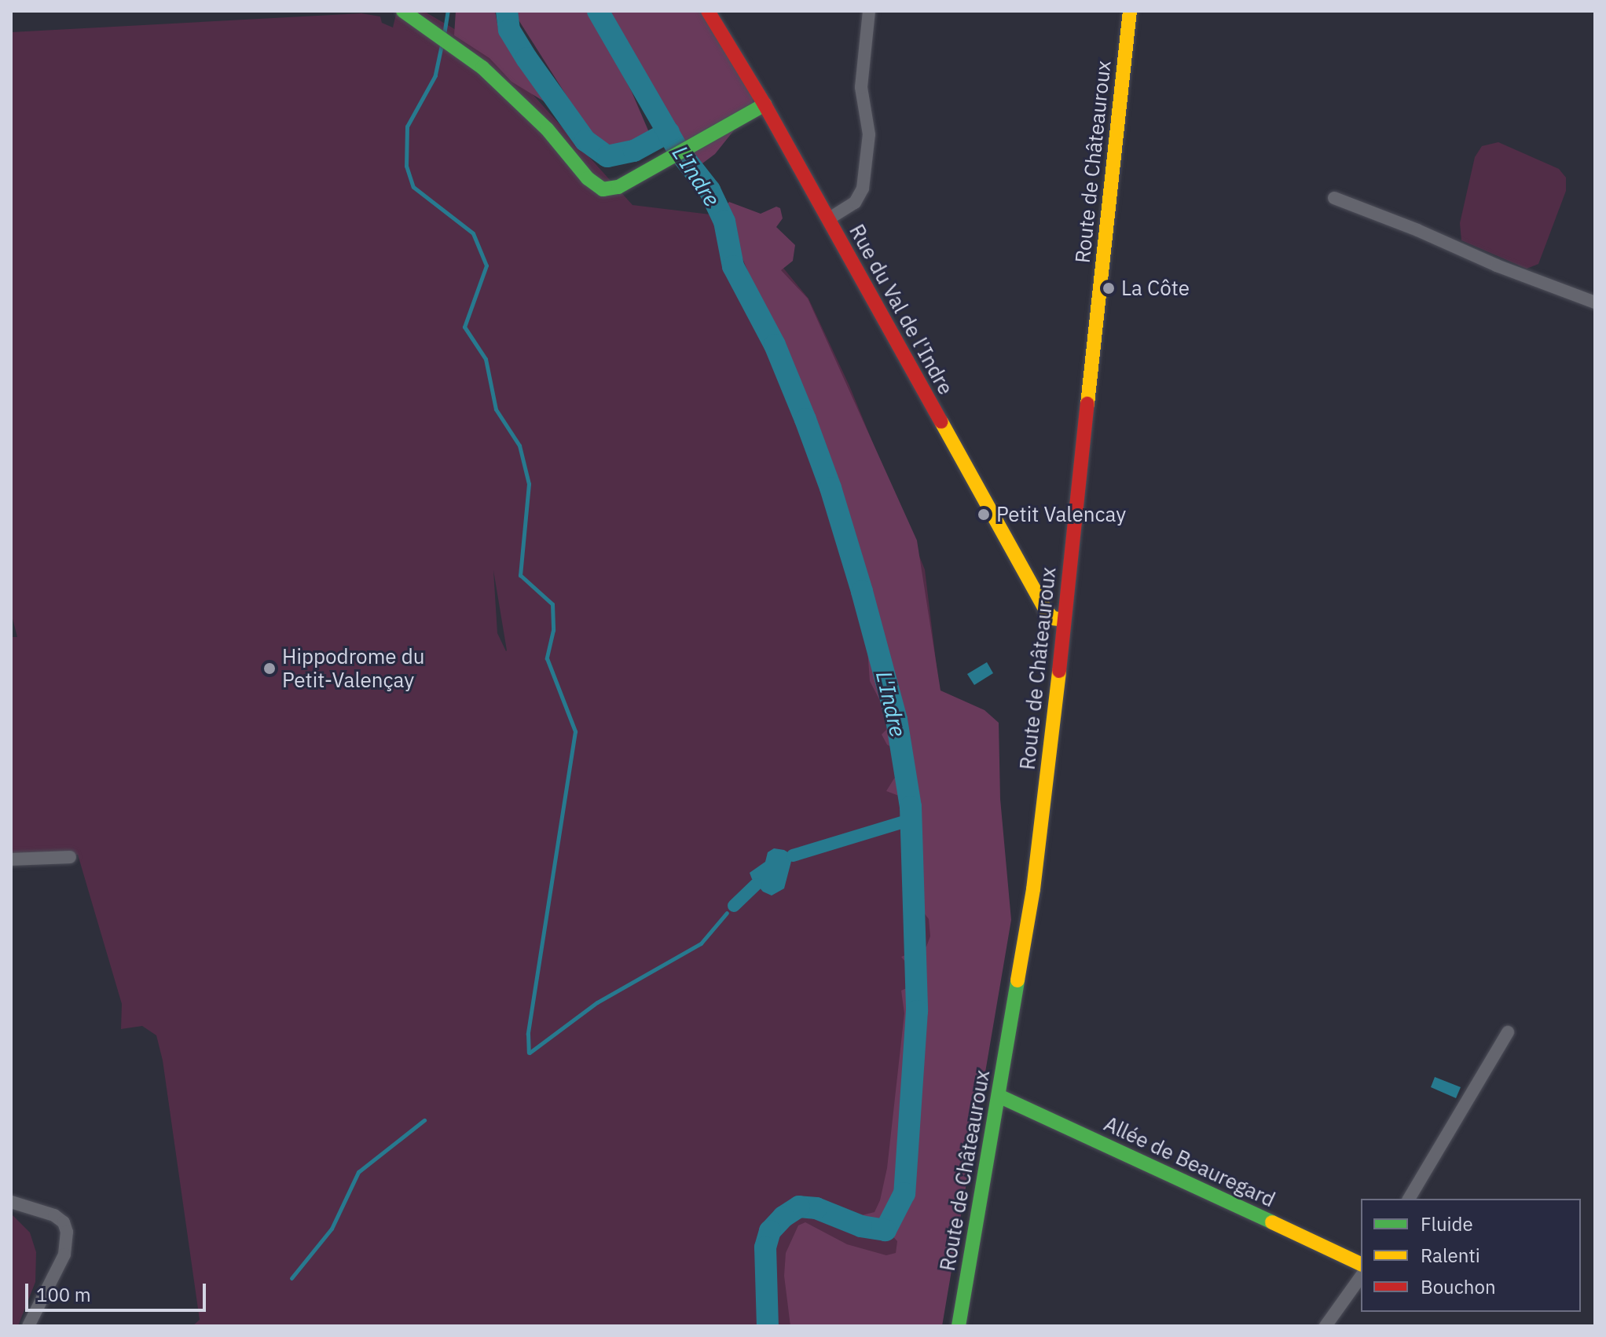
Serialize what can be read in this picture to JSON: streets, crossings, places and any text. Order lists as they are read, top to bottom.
{
  "streets": {
    "street": ["Route de Châteauroux", "Rue du Val de l'Indre", "Allée de Beauregard"]
  },
  "crossings": [
    ["Route de Châteauroux", "Rue du Val de l'Indre"],
    ["Route de Châteauroux", "Allée de Beauregard"]
  ],
  "water": ["L'Indre"],
  "places": ["La Côte", "Petit Valencay", "Hippodrome du Petit-Valençay"],
  "legend": ["Fluide", "Ralenti", "Bouchon"],
  "scale_bar": "100 m"
}
